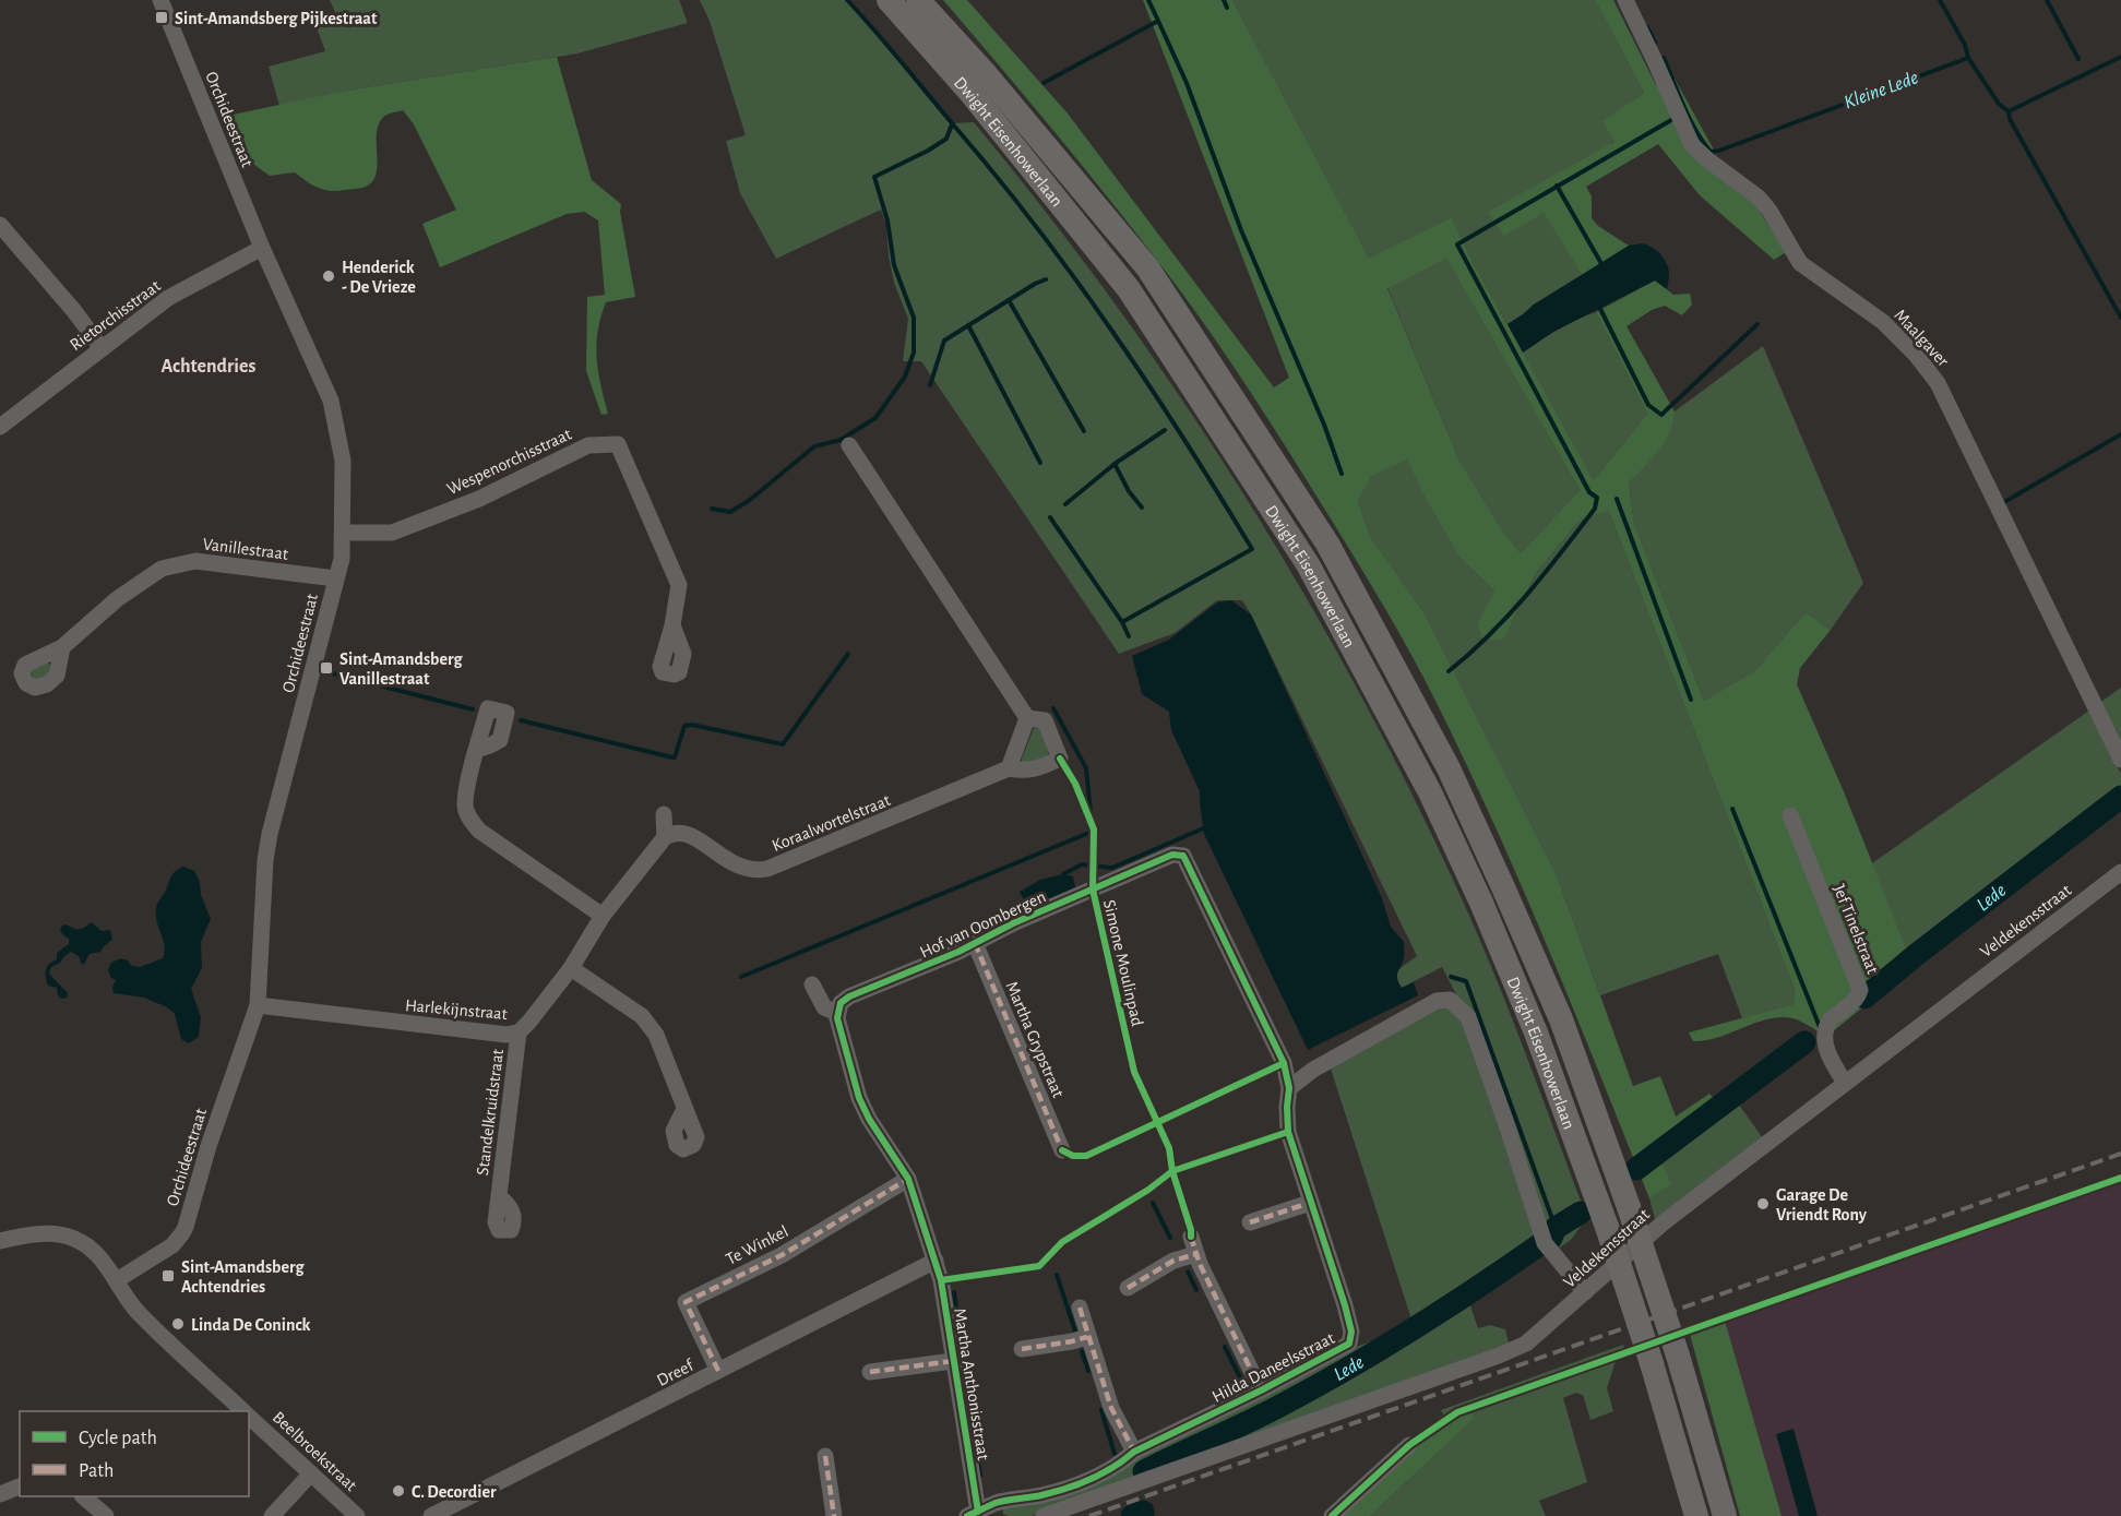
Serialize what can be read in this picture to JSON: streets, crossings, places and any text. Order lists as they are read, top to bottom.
{
  "streets": {
    "highway": ["Dwight Eisenhowerlaan"],
    "street": [
      "Orchideestraat",
      "Rietorchisstraat",
      "Maalgaver",
      "Wespenorchisstraat",
      "Vanillestraat",
      "Koraalwortelstraat",
      "Veldekensstraat",
      "Hof van Oombergen",
      "Jef Tinelstraat",
      "Harlekijnstraat",
      "Martha Grypstraat",
      "Standelkruidstraat",
      "Te Winkel",
      "Hilda Daneelsstraat",
      "Dreef",
      "Martha Anthonisstraat",
      "Beelbroekstraat"
    ],
    "cycle path": ["Simone Moulinpad"]
  },
  "crossings": [
    ["Orchideestraat", "Rietorchisstraat"],
    ["Orchideestraat", "Wespenorchisstraat"],
    ["Orchideestraat", "Vanillestraat"],
    ["Orchideestraat", "Harlekijnstraat"],
    ["Orchideestraat", "Beelbroekstraat"],
    ["Koraalwortelstraat", "Harlekijnstraat"],
    ["Veldekensstraat", "Jef Tinelstraat"],
    ["Hof van Oombergen", "Martha Grypstraat"],
    ["Hof van Oombergen", "Hilda Daneelsstraat"],
    ["Harlekijnstraat", "Standelkruidstraat"],
    ["Te Winkel", "Dreef"],
    ["Hilda Daneelsstraat", "Martha Anthonisstraat"],
    ["Dreef", "Martha Anthonisstraat"]
  ],
  "districts": ["Achtendries"],
  "water": ["Kleine Lede", "Lede"],
  "places": {
    "transit": ["Sint-Amandsberg Pijkestraat", "Sint-Amandsberg Vanillestraat", "Sint-Amandsberg Achtendries"],
    "other": [
      "Henderick - De Vrieze",
      "Garage De Vriendt Rony",
      "Linda De Coninck",
      "C. Decordier"
    ]
  },
  "legend": ["Cycle path", "Path"]
}
